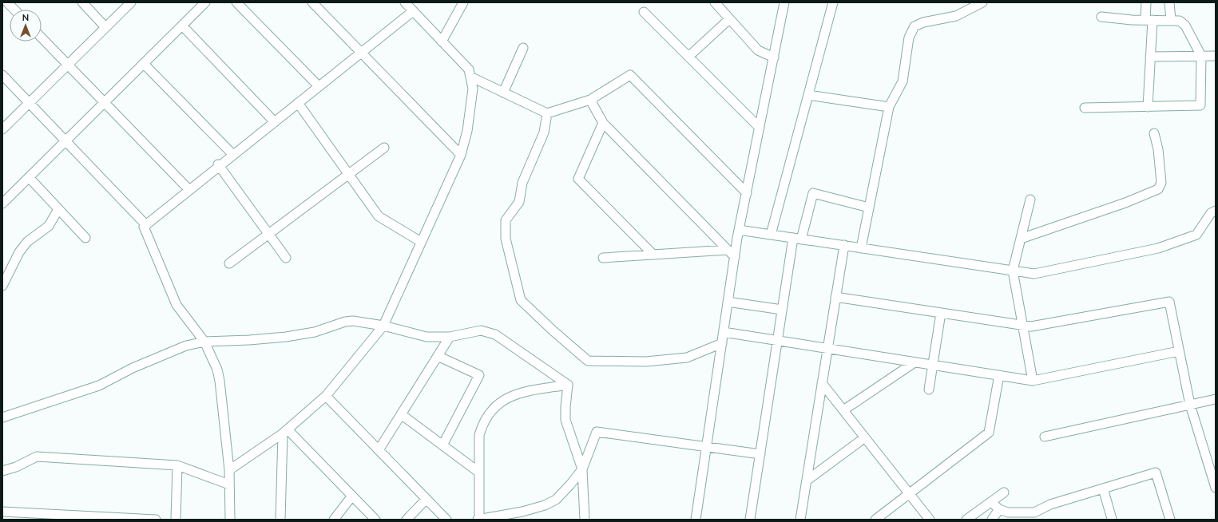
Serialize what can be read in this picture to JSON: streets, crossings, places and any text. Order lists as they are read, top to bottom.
{
  "north": "top"
}
